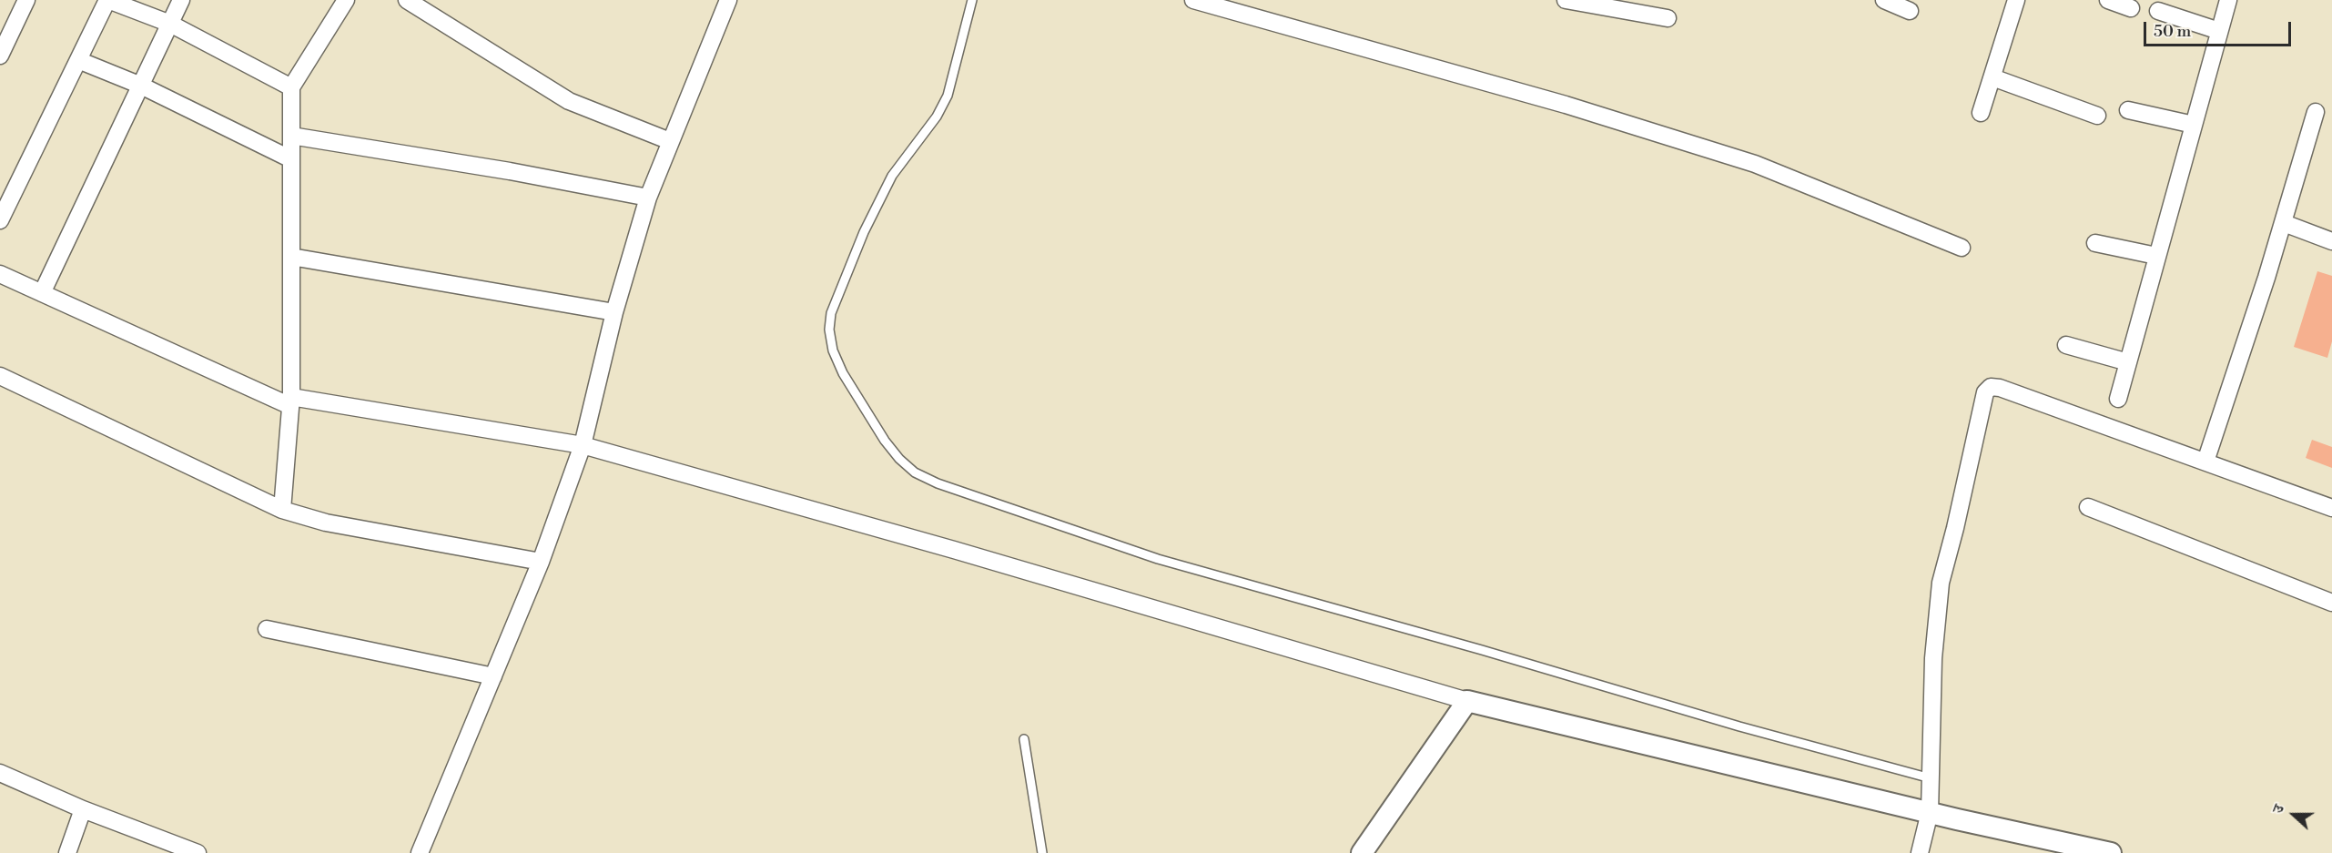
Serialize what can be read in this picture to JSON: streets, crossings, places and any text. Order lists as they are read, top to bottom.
{
  "scale_bar": "50 m",
  "north": "left"
}
